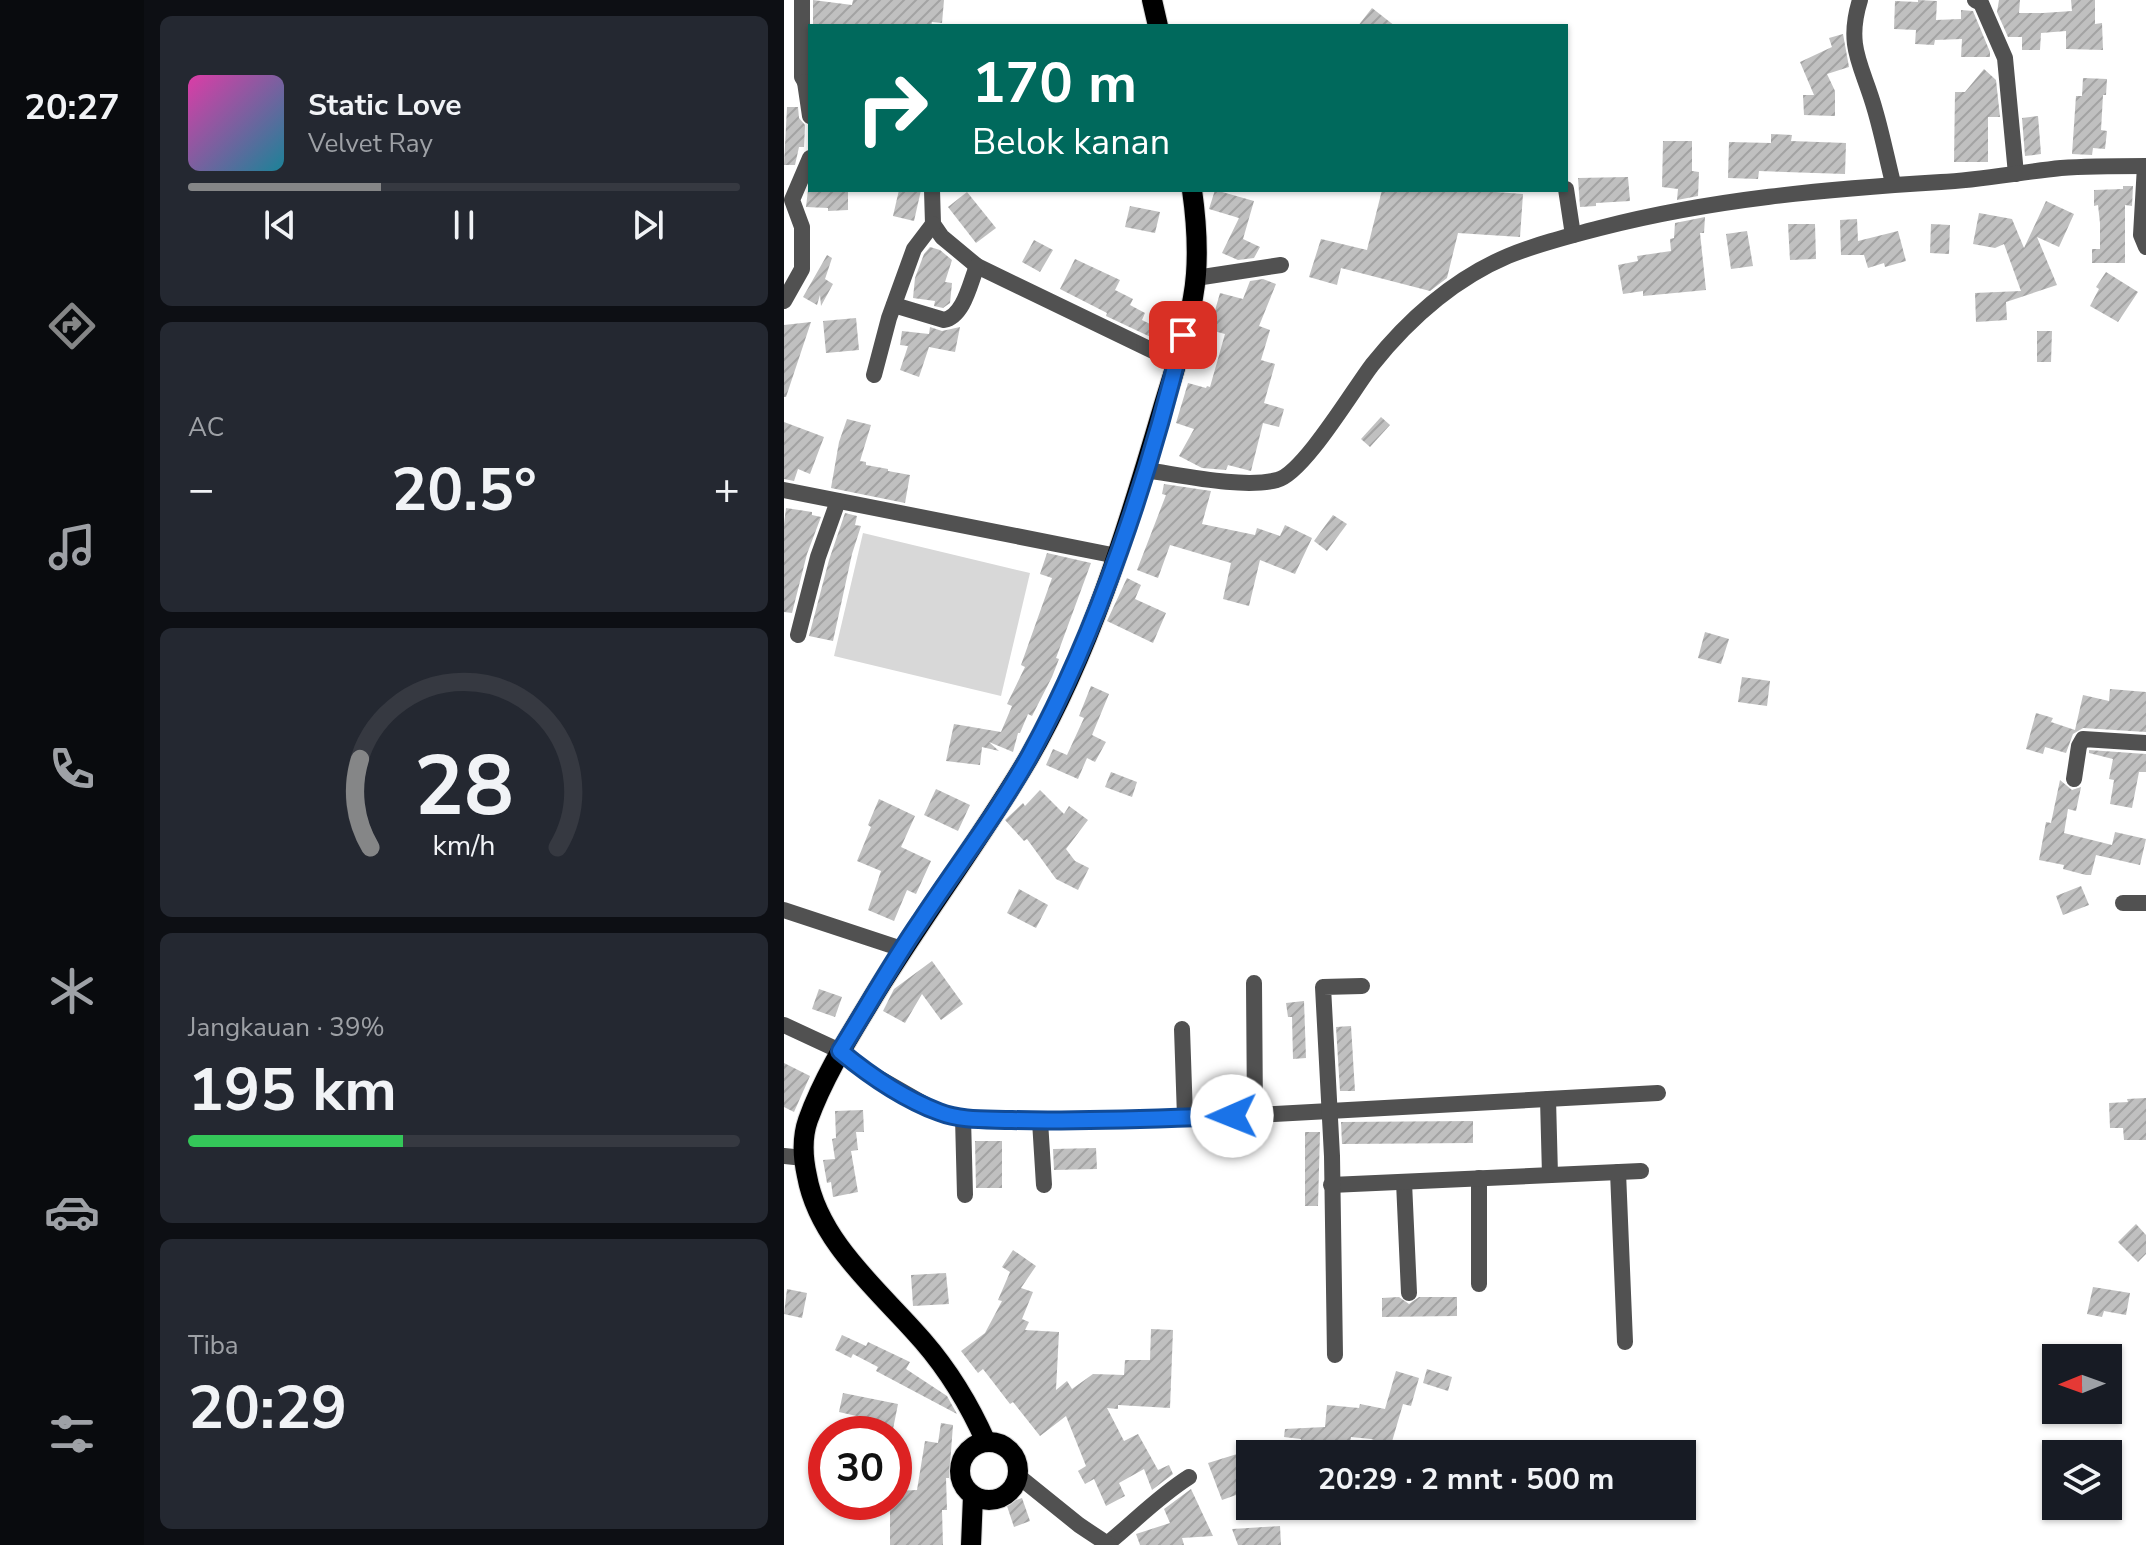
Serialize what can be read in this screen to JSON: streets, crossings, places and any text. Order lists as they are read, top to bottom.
{
  "north": "left",
  "page": {
    "tabs": "20:27",
    "turn": ["170 m", "Belok kanan"],
    "song": ["Static Love", "Velvet Ray"],
    "tile": [
      "AC",
      ["Jangkauan · 39%", "195 km"],
      ["Tiba", "20:29"]
    ],
    "heat": ["−", "20.5°", "+"],
    "limit": "30",
    "trip": "20:29 · 2 mnt · 500 m",
    "gauge": ["28", "km/h"]
  }
}
